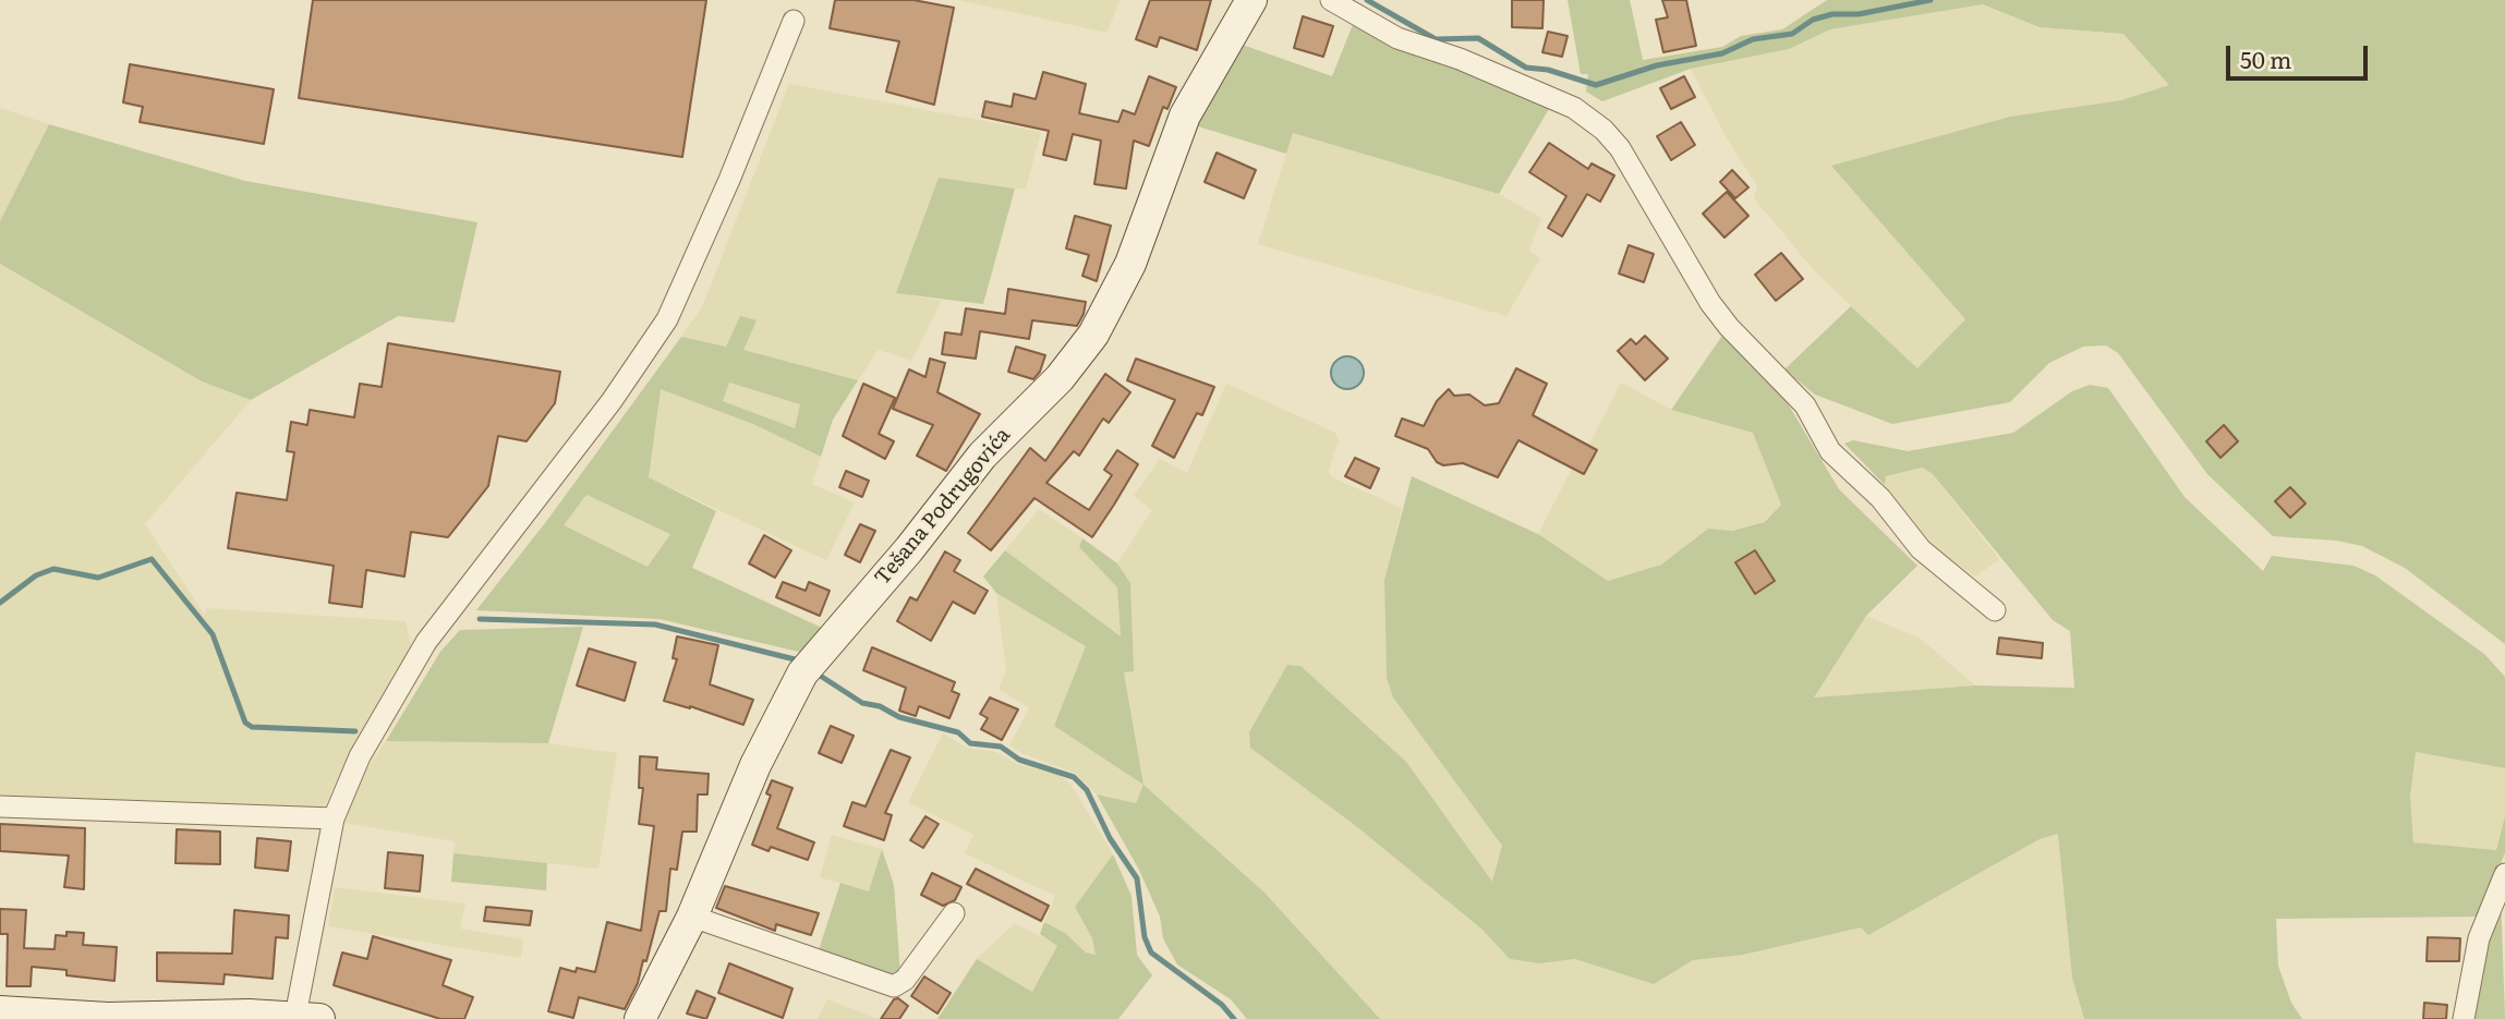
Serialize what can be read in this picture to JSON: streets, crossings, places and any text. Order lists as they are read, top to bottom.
{
  "streets": {
    "street": ["Tešana Podrugovića"]
  },
  "scale_bar": "50 m"
}
